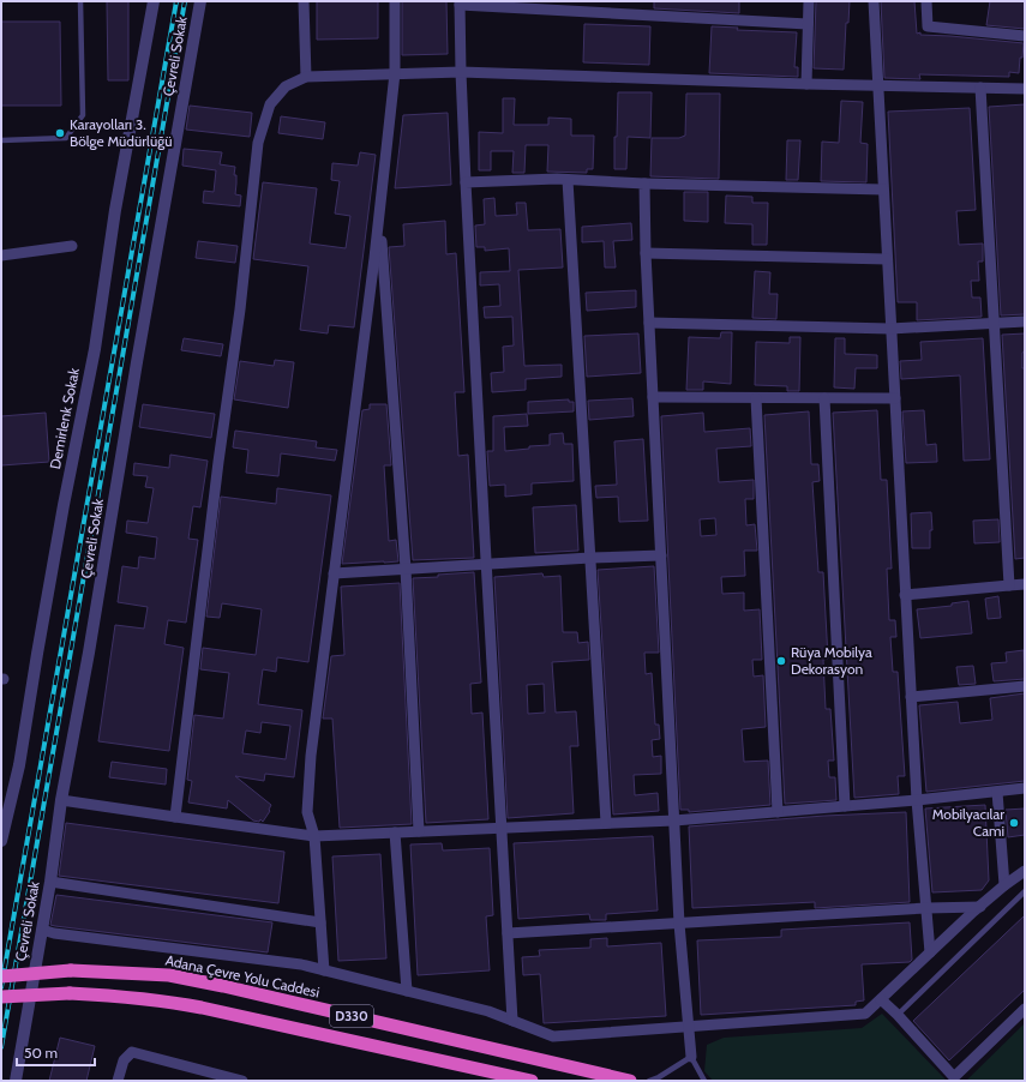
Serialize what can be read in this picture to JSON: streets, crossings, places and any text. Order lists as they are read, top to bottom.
{
  "streets": {
    "highway": ["Adana Çevre Yolu Caddesi", "D330"],
    "street": ["Çevreli Sokak", "Demirlenk Sokak"]
  },
  "places": ["Karayolları 3. Bölge Müdürlüğü", "Rüya Mobilya Dekorasyon", "Mobilyacılar Cami"],
  "scale_bar": "50 m"
}
